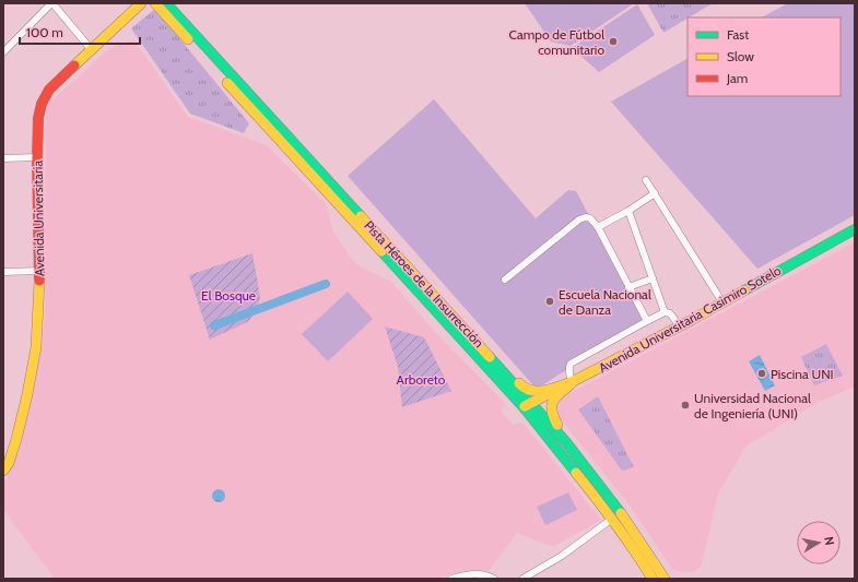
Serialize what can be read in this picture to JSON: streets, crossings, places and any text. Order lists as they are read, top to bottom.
{
  "streets": {
    "main road": ["Avenida Universitaria", "Pista Héroes de la Insurrección", "Avenida Universitaria Casimiro Sotelo"]
  },
  "crossings": [
    ["Pista Héroes de la Insurrección", "Avenida Universitaria Casimiro Sotelo"]
  ],
  "parks": ["El Bosque", "Arboreto"],
  "places": [
    "Campo de Fútbol comunitario",
    "Escuela Nacional de Danza",
    "Piscina UNI",
    "Universidad Nacional de Ingeniería (UNI)"
  ],
  "legend": ["Fast", "Slow", "Jam"],
  "scale_bar": "100 m",
  "north": "right"
}
